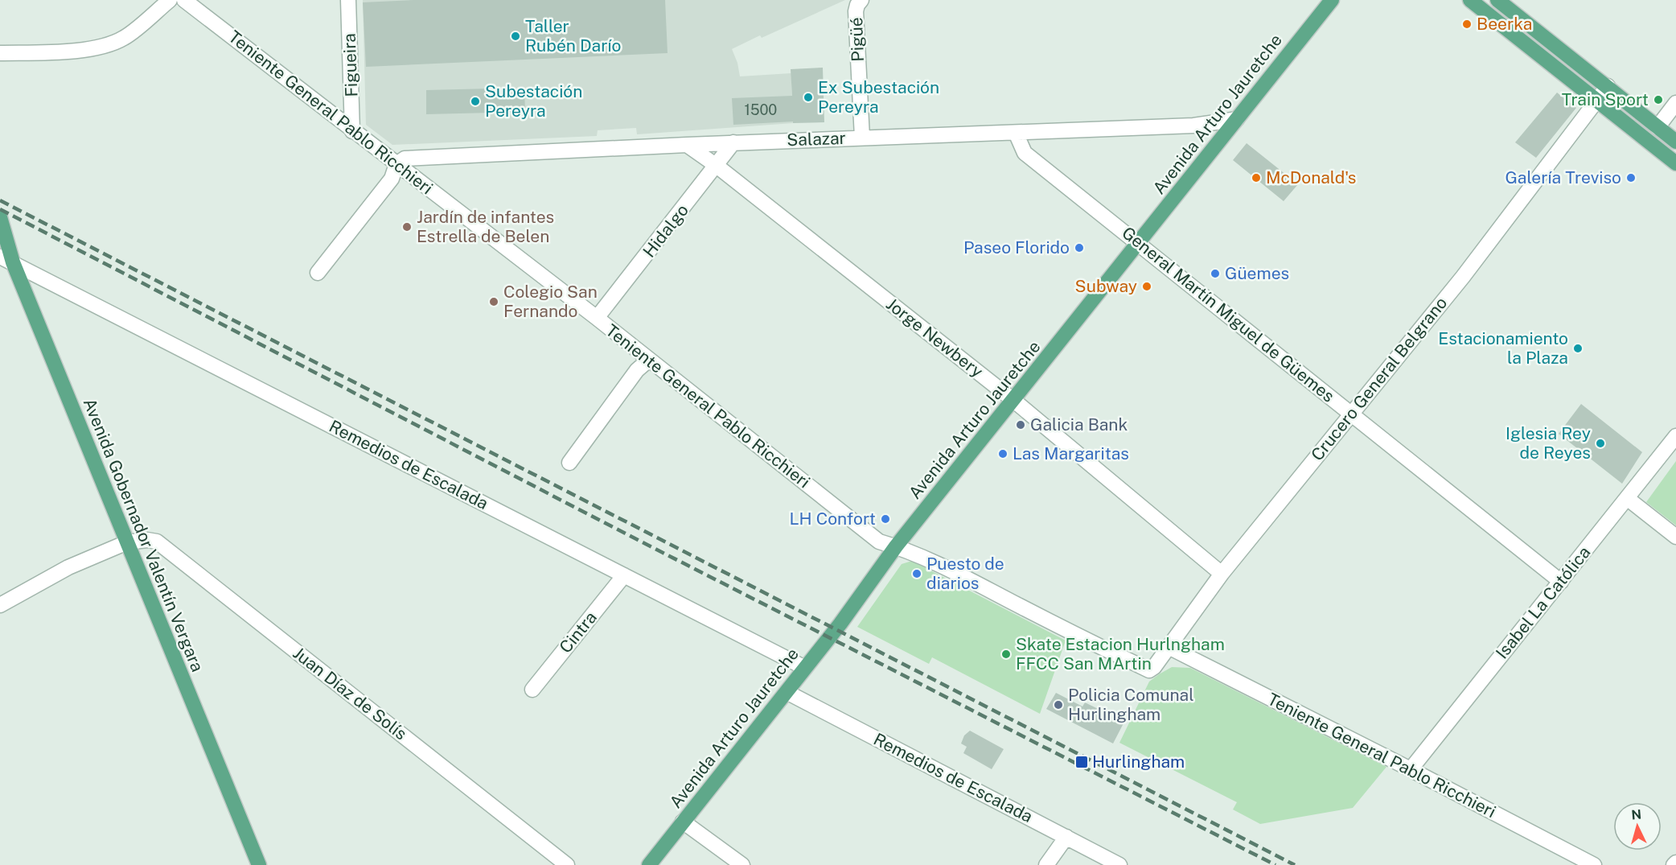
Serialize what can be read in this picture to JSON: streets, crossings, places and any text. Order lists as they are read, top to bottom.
{
  "streets": {
    "main road": ["Avenida Arturo Jauretche", "Avenida Gobernador Valentín Vergara"],
    "street": [
      "Pigüé",
      "Figueira",
      "Teniente General Pablo Ricchieri",
      "Salazar",
      "Hidalgo",
      "General Martín Miguel de Güemes",
      "Jorge Newbery",
      "Crucero General Belgrano",
      "Remedios de Escalada",
      "Isabel La Católica",
      "Cintra",
      "Juan Díaz de Solís"
    ]
  },
  "crossings": [
    ["Pigüé", "Salazar"],
    ["Figueira", "Teniente General Pablo Ricchieri"],
    ["Teniente General Pablo Ricchieri", "Avenida Arturo Jauretche"],
    ["Teniente General Pablo Ricchieri", "Salazar"],
    ["Teniente General Pablo Ricchieri", "Hidalgo"],
    ["Teniente General Pablo Ricchieri", "Crucero General Belgrano"],
    ["Teniente General Pablo Ricchieri", "Isabel La Católica"],
    ["Avenida Arturo Jauretche", "Salazar"],
    ["Avenida Arturo Jauretche", "General Martín Miguel de Güemes"],
    ["Avenida Arturo Jauretche", "Jorge Newbery"],
    ["Avenida Arturo Jauretche", "Remedios de Escalada"],
    ["Salazar", "Hidalgo"],
    ["Salazar", "General Martín Miguel de Güemes"],
    ["Salazar", "Jorge Newbery"],
    ["Hidalgo", "Jorge Newbery"],
    ["General Martín Miguel de Güemes", "Crucero General Belgrano"],
    ["General Martín Miguel de Güemes", "Isabel La Católica"],
    ["Jorge Newbery", "Crucero General Belgrano"],
    ["Remedios de Escalada", "Avenida Gobernador Valentín Vergara"],
    ["Remedios de Escalada", "Cintra"],
    ["Avenida Gobernador Valentín Vergara", "Juan Díaz de Solís"]
  ],
  "places": {
    "other": [
      "Beerka",
      "Taller Rubén Darío",
      "Ex Subestación Pereyra",
      "Train Sport",
      "Subestación Pereyra",
      "McDonald's",
      "Galería Treviso",
      "Jardín de infantes Estrella de Belen",
      "Paseo Florido",
      "Güemes",
      "Subway",
      "Colegio San Fernando",
      "Estacionamiento la Plaza",
      "Galicia Bank",
      "Iglesia Rey de Reyes",
      "Las Margaritas",
      "LH Confort",
      "Puesto de diarios",
      "Skate Estacion Hurlngham FFCC San MArtin",
      "Policia Comunal Hurlingham"
    ],
    "transit": ["Hurlingham"]
  },
  "house_numbers": ["1500"],
  "north": "top"
}
